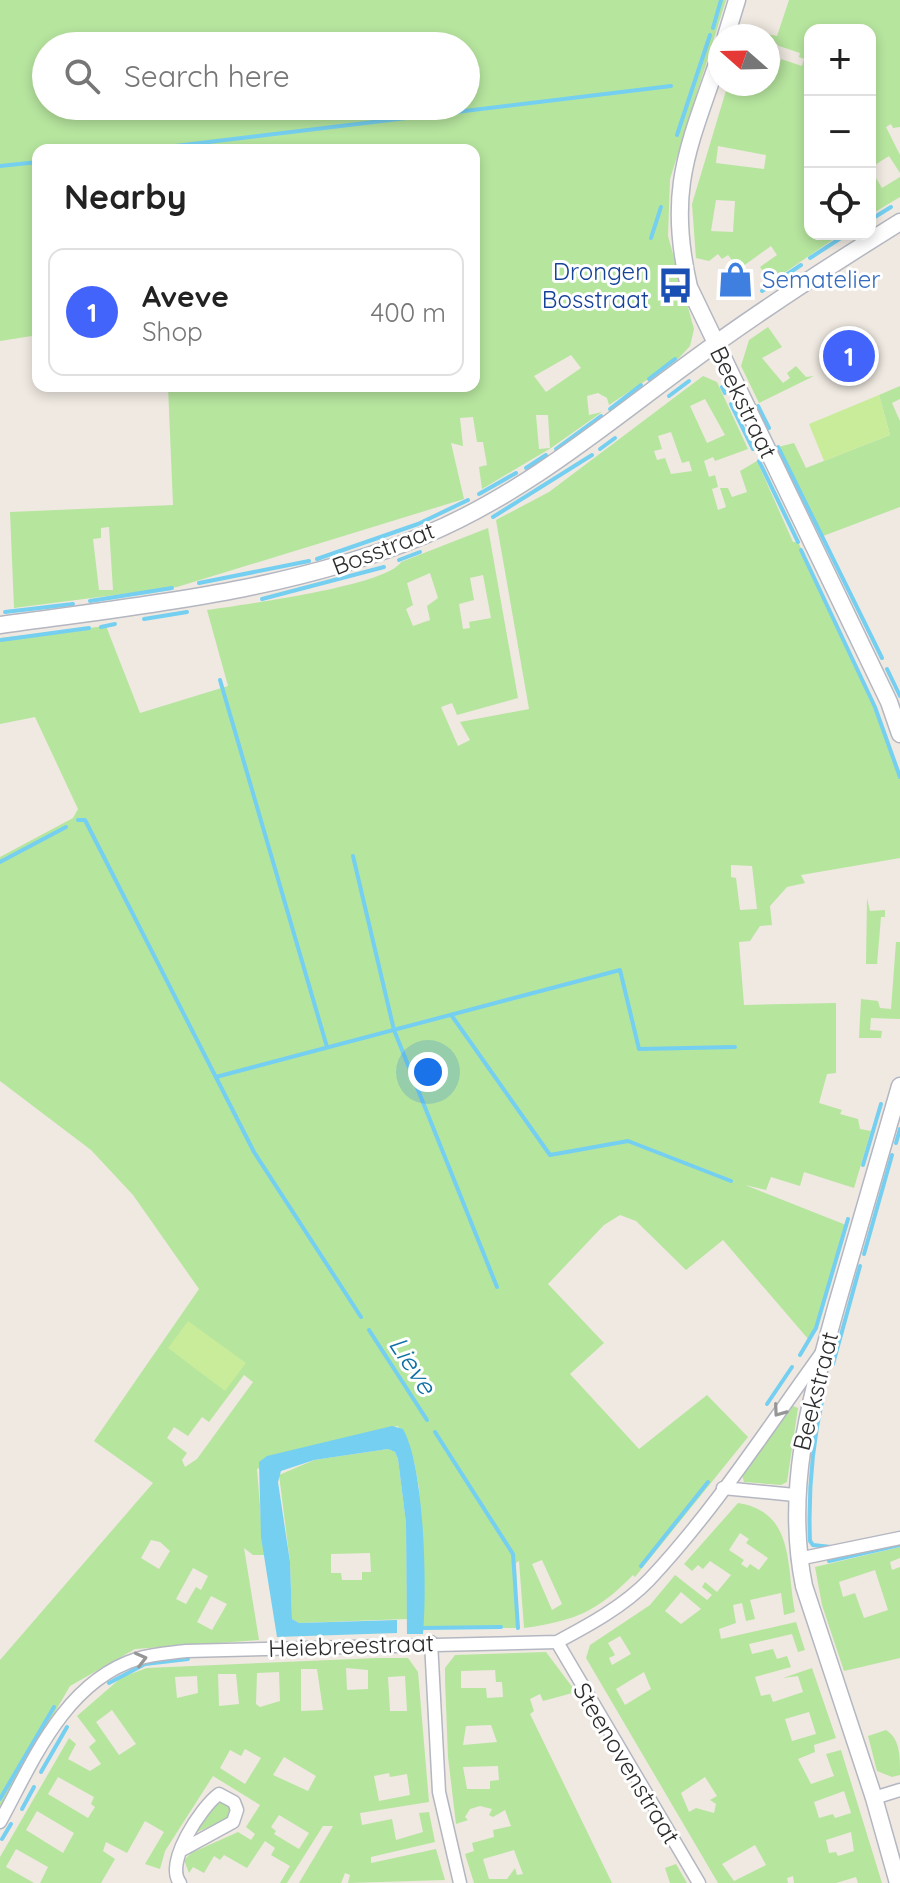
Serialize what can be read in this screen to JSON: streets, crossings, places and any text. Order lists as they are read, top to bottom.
{
  "streets": {
    "street": [
      "Beekstraat",
      "Bosstraat",
      "Heiebreestraat",
      "Steenovenstraat"
    ]
  },
  "crossings": [
    ["Beekstraat", "Bosstraat"],
    ["Heiebreestraat", "Steenovenstraat"]
  ],
  "one_way": ["Heiebreestraat"],
  "water": ["Lieve"],
  "places": {
    "shop": ["Sematelier"],
    "bus stop": ["Drongen Bosstraat"]
  },
  "north": "left",
  "page": {
    "map_buttons": ["+", "−"],
    "search": "Search here",
    "heading": "Nearby",
    "list": [
      {
        "mark": "1",
        "name": "Aveve",
        "note": "Shop",
        "value": "400 m"
      }
    ],
    "pins": "1"
  }
}
